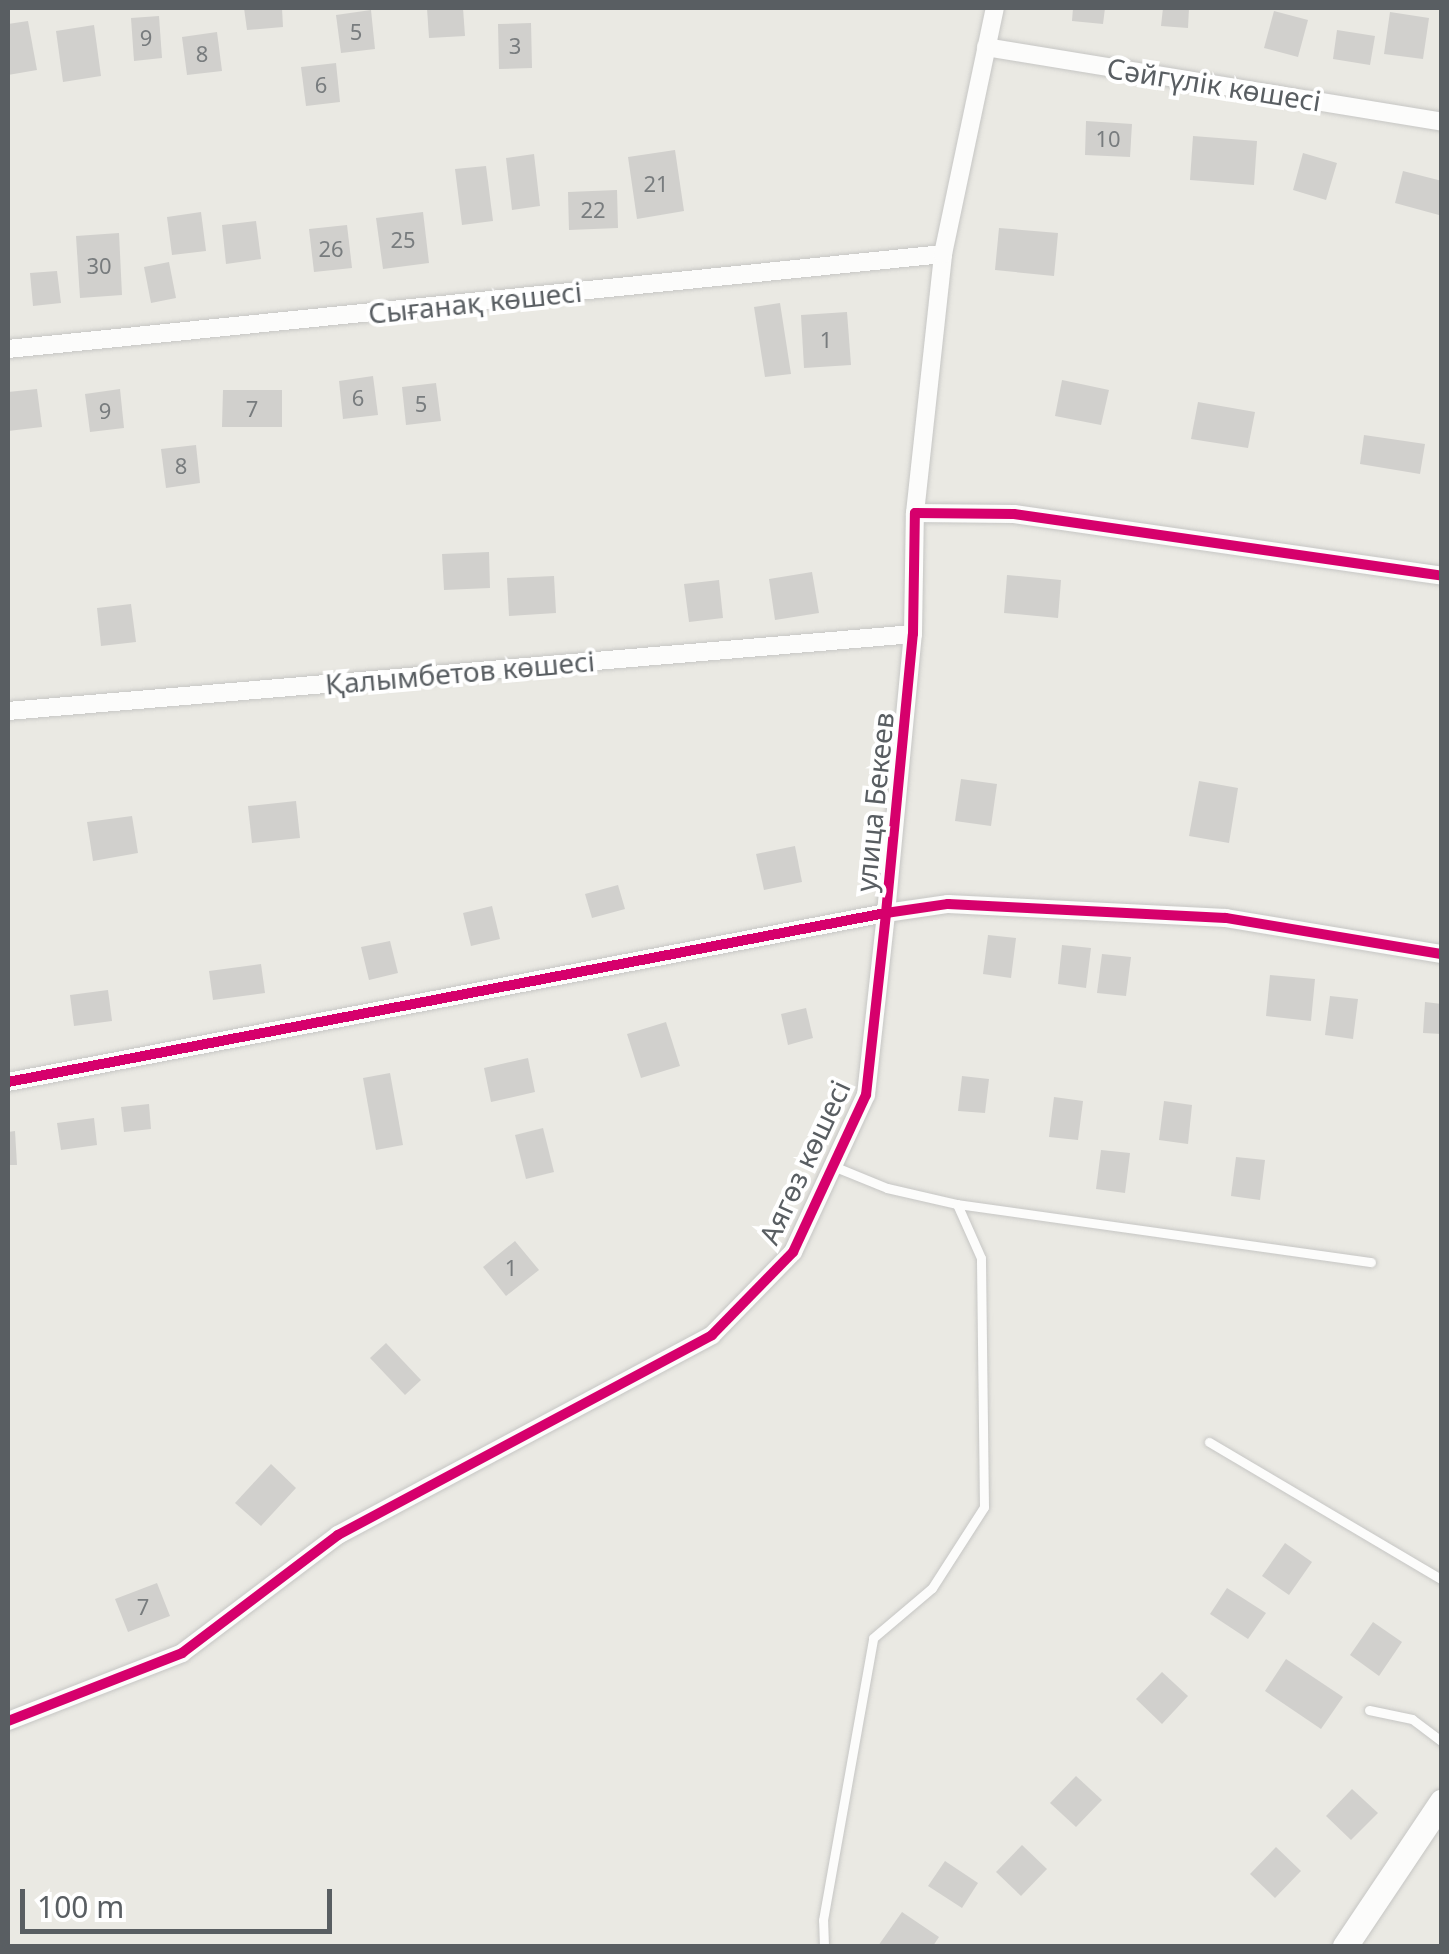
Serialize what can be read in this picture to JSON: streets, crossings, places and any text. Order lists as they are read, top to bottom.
{
  "streets": {
    "street": [
      "Сәйгүлік көшесі",
      "Сығанақ көшесі",
      "Қалымбетов көшесі",
      "улица Бекеев",
      "Аягөз көшесі"
    ]
  },
  "crossings": [
    ["Сәйгүлік көшесі", "улица Бекеев"],
    ["Сығанақ көшесі", "улица Бекеев"],
    ["Қалымбетов көшесі", "улица Бекеев"],
    ["улица Бекеев", "Аягөз көшесі"]
  ],
  "house_numbers": [
    "5",
    "9",
    "3",
    "8",
    "6",
    "10",
    "21",
    "22",
    "25",
    "26",
    "30",
    "1",
    "6",
    "5",
    "7",
    "9",
    "8",
    "1",
    "7"
  ],
  "scale_bar": "100 m"
}
